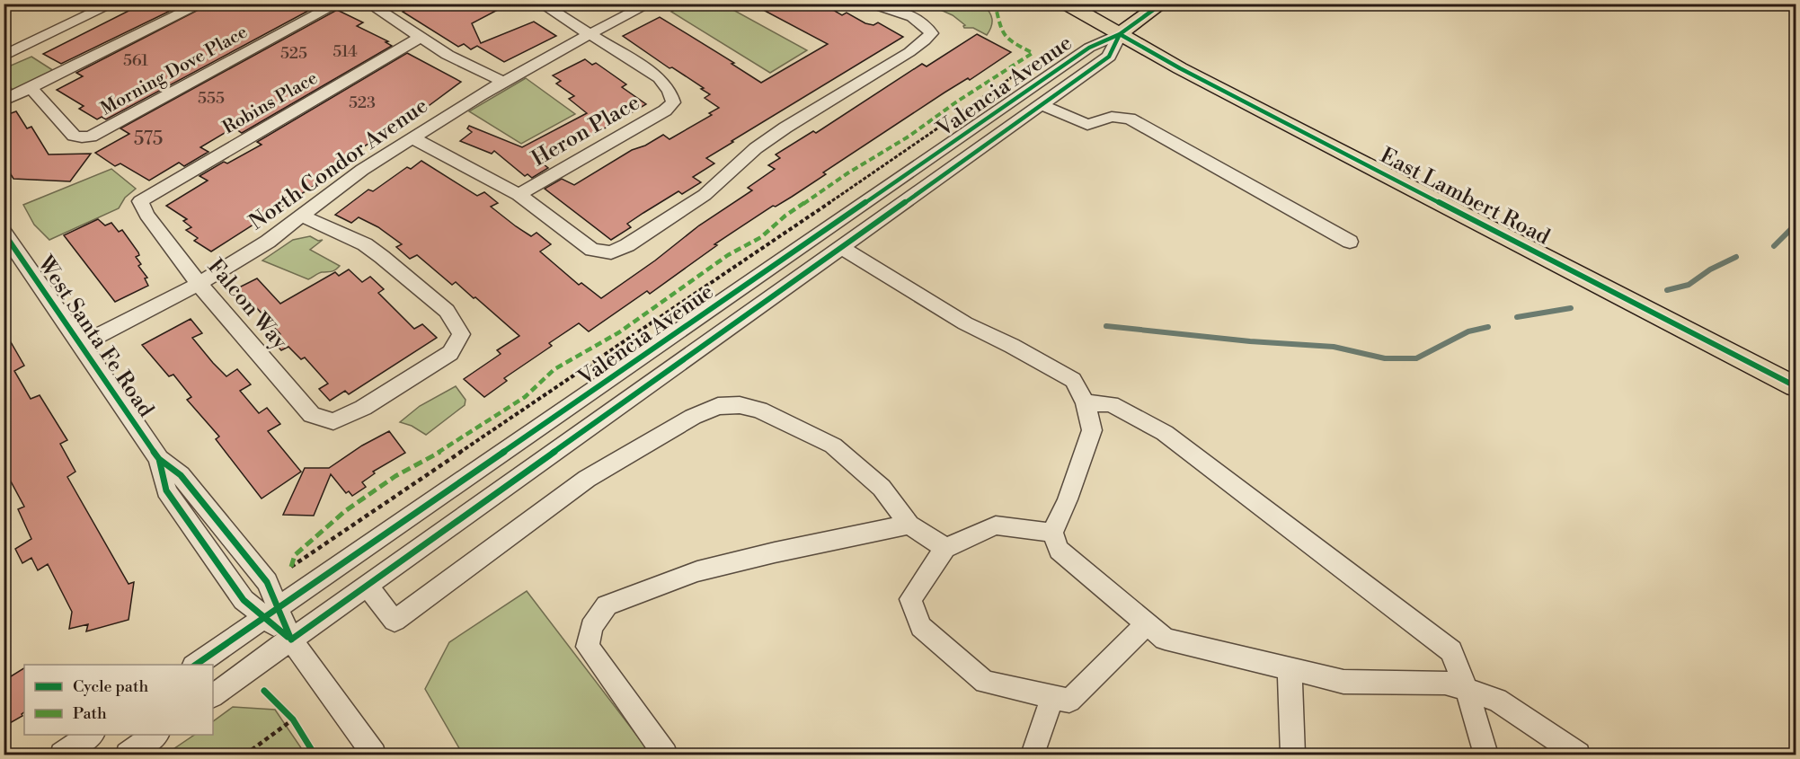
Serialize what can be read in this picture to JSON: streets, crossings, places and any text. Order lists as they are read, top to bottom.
{
  "streets": {
    "main road": ["Valencia Avenue", "East Lambert Road"],
    "street": [
      "Morning Dove Place",
      "Robins Place",
      "Heron Place",
      "North Condor Avenue",
      "Falcon Way",
      "West Santa Fe Road"
    ]
  },
  "crossings": [
    ["Valencia Avenue", "East Lambert Road"],
    ["Valencia Avenue", "West Santa Fe Road"],
    ["Robins Place", "Falcon Way"],
    ["Heron Place", "North Condor Avenue"],
    ["North Condor Avenue", "Falcon Way"],
    ["North Condor Avenue", "West Santa Fe Road"]
  ],
  "house_numbers": [
    "514",
    "525",
    "561",
    "555",
    "523",
    "575"
  ],
  "legend": ["Cycle path", "Path"]
}
